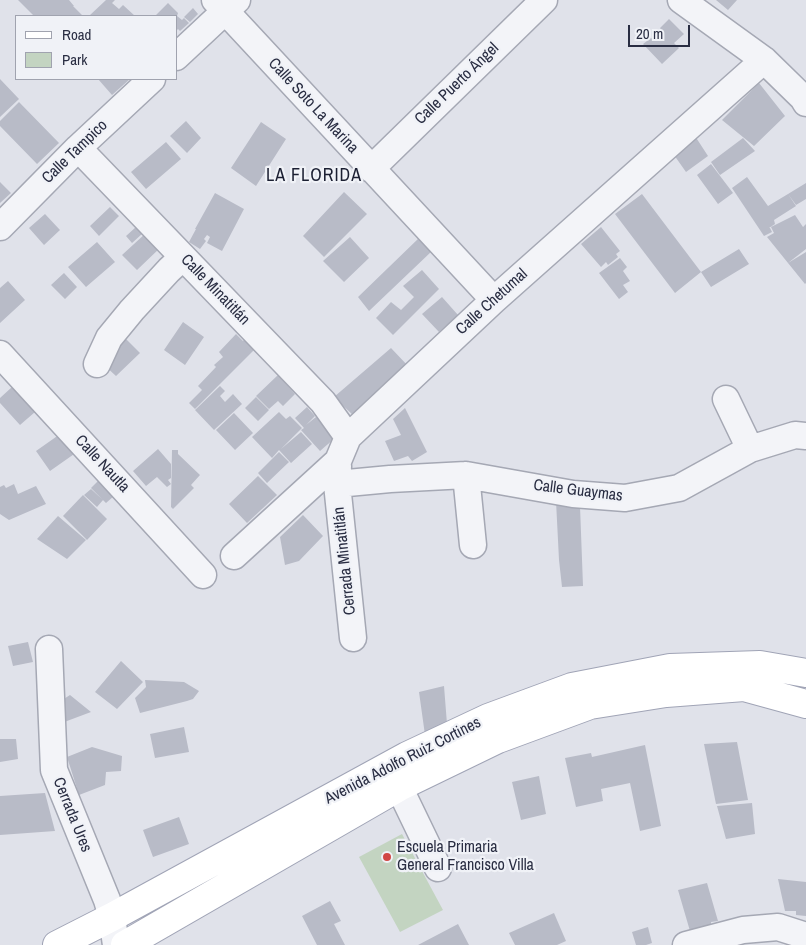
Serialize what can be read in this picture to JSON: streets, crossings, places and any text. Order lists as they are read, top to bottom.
{
  "streets": {
    "main road": ["Avenida Adolfo Ruiz Cortines"],
    "street": [
      "Calle Puerto Ángel",
      "Calle Soto La Marina",
      "Calle Tampico",
      "Calle Minatitlán",
      "Calle Chetumal",
      "Calle Nautla",
      "Calle Guaymas",
      "Cerrada Minatitlán",
      "Cerrada Ures"
    ]
  },
  "crossings": [
    ["Calle Puerto Ángel", "Calle Soto La Marina"],
    ["Calle Soto La Marina", "Calle Chetumal"],
    ["Calle Tampico", "Calle Minatitlán"],
    ["Calle Minatitlán", "Calle Chetumal"],
    ["Calle Chetumal", "Calle Guaymas"],
    ["Calle Chetumal", "Cerrada Minatitlán"],
    ["Calle Guaymas", "Cerrada Minatitlán"],
    ["Avenida Adolfo Ruiz Cortines", "Cerrada Ures"]
  ],
  "districts": ["LA FLORIDA"],
  "places": ["Escuela Primaria General Francisco Villa"],
  "legend": ["Road", "Park"],
  "scale_bar": "20 m"
}
